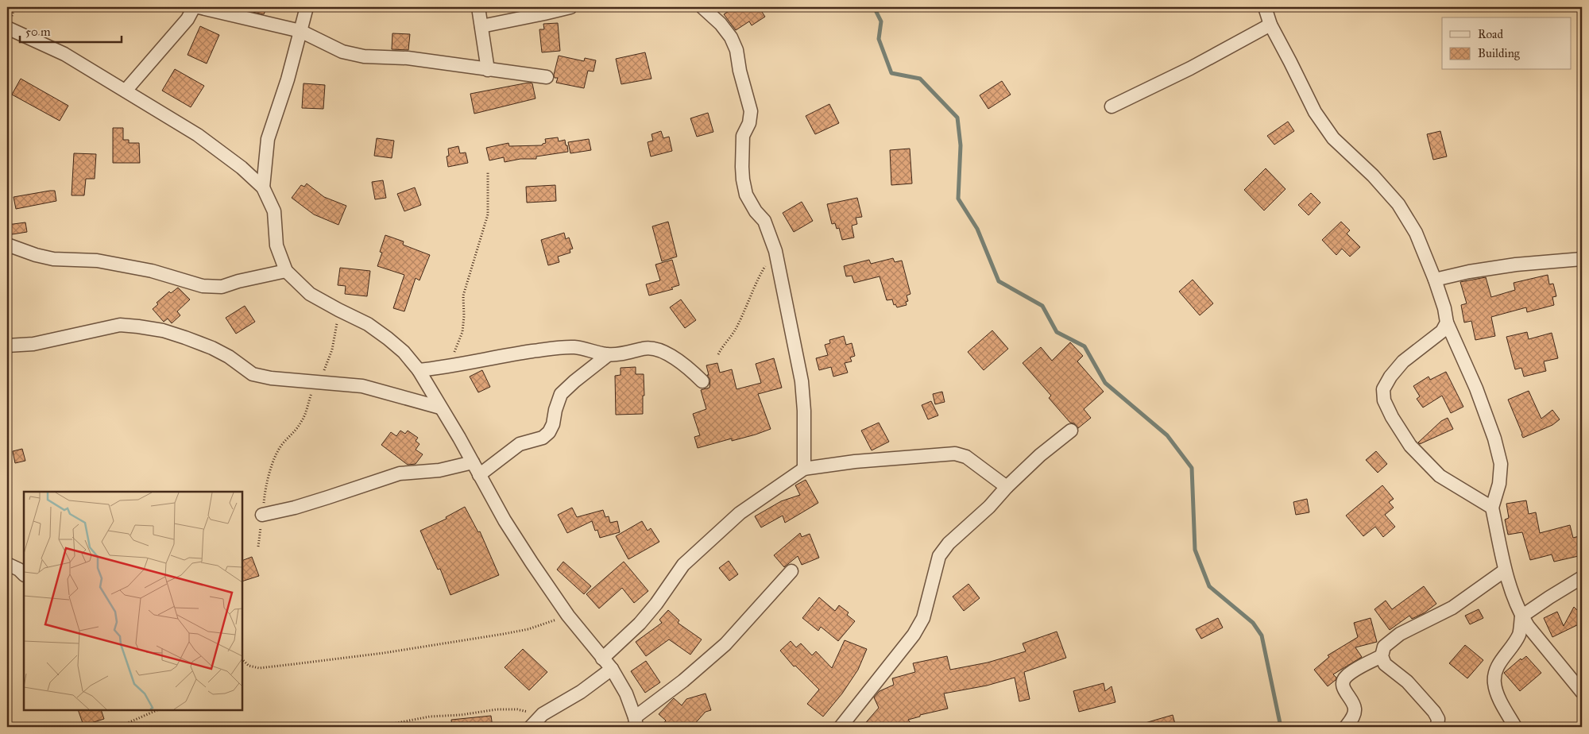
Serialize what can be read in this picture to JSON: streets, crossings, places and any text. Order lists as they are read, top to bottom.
{
  "legend": ["Road", "Building"],
  "scale_bar": "50 m"
}
